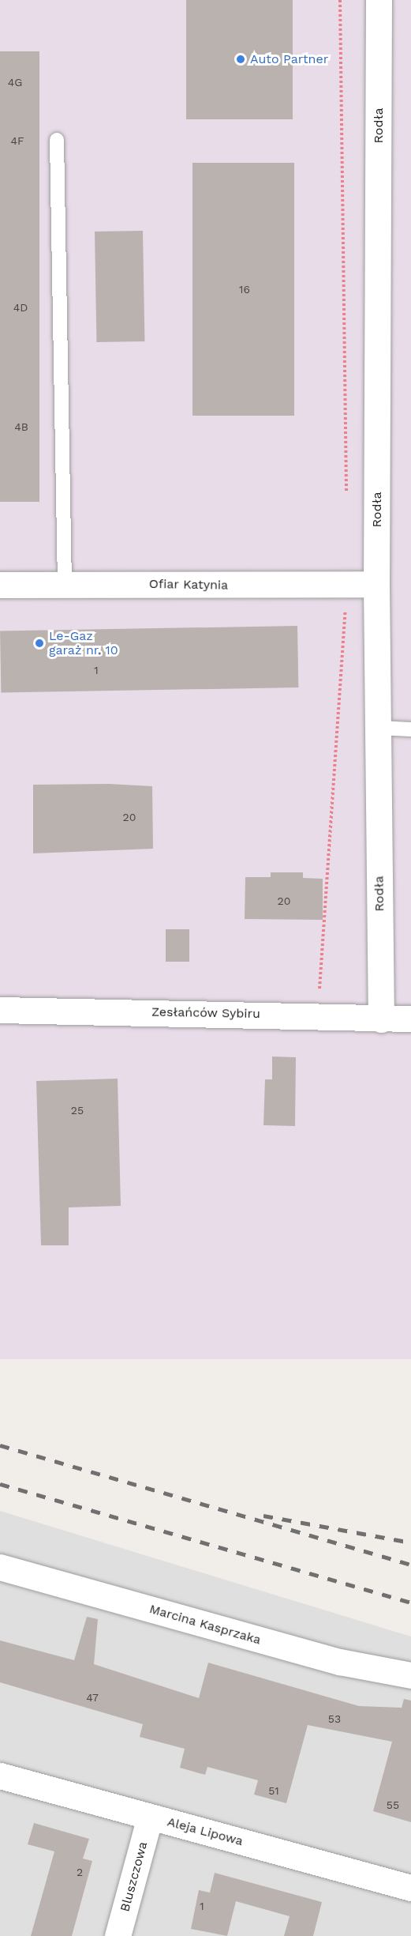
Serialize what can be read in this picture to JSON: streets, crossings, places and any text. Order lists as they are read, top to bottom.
{
  "streets": {
    "street": [
      "Rodła",
      "Ofiar Katynia",
      "Zesłańców Sybiru",
      "Marcina Kasprzaka",
      "Aleja Lipowa",
      "Bluszczowa"
    ]
  },
  "crossings": [
    ["Rodła", "Ofiar Katynia"],
    ["Rodła", "Zesłańców Sybiru"],
    ["Aleja Lipowa", "Bluszczowa"]
  ],
  "places": ["Auto Partner", "Le-Gaz garaż nr. 10"],
  "house_numbers": [
    "4G",
    "4F",
    "16",
    "4D",
    "4B",
    "1",
    "20",
    "20",
    "25",
    "47",
    "53",
    "51",
    "55",
    "2",
    "1"
  ]
}
